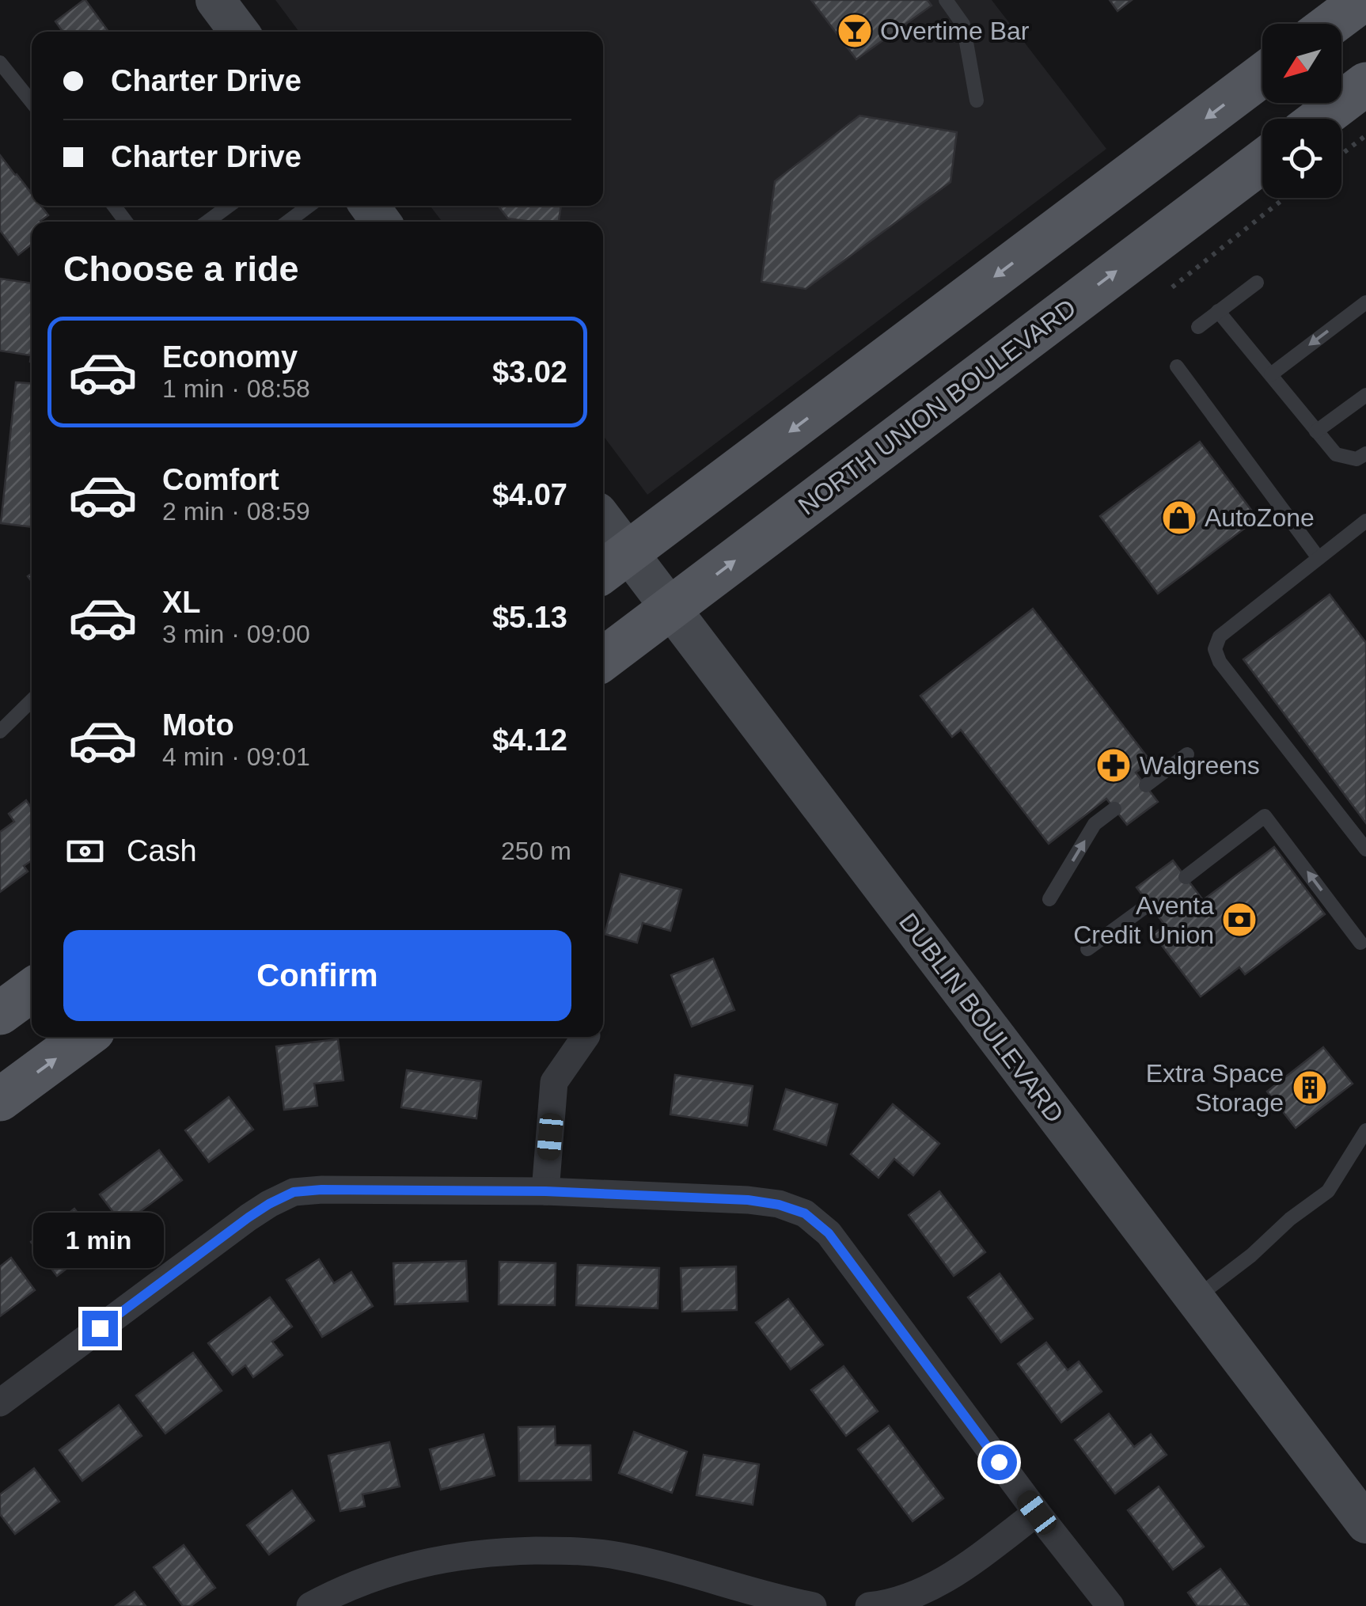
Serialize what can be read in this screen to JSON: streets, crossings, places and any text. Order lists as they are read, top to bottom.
{
  "streets": {
    "main road": ["NORTH UNION BOULEVARD", "DUBLIN BOULEVARD"]
  },
  "crossings": [
    ["NORTH UNION BOULEVARD", "DUBLIN BOULEVARD"]
  ],
  "places": {
    "bar": ["Overtime Bar"],
    "shop": ["AutoZone"],
    "pharmacy": ["Walgreens"],
    "bank": ["Aventa Credit Union"],
    "building": ["Extra Space Storage"]
  },
  "north": "bottom left",
  "page": {
    "banner": ["Charter Drive", "Charter Drive"],
    "heading": "Choose a ride",
    "list": [
      {
        "name": "Economy",
        "note": "1 min · 08:58",
        "value": "$3.02"
      },
      {
        "name": "Comfort",
        "note": "2 min · 08:59",
        "value": "$4.07"
      },
      {
        "name": "XL",
        "note": "3 min · 09:00",
        "value": "$5.13"
      },
      {
        "name": "Moto",
        "note": "4 min · 09:01",
        "value": "$4.12"
      }
    ],
    "pay": ["Cash", "250 m"],
    "buttons": "Confirm",
    "bubble": "1 min"
  }
}
